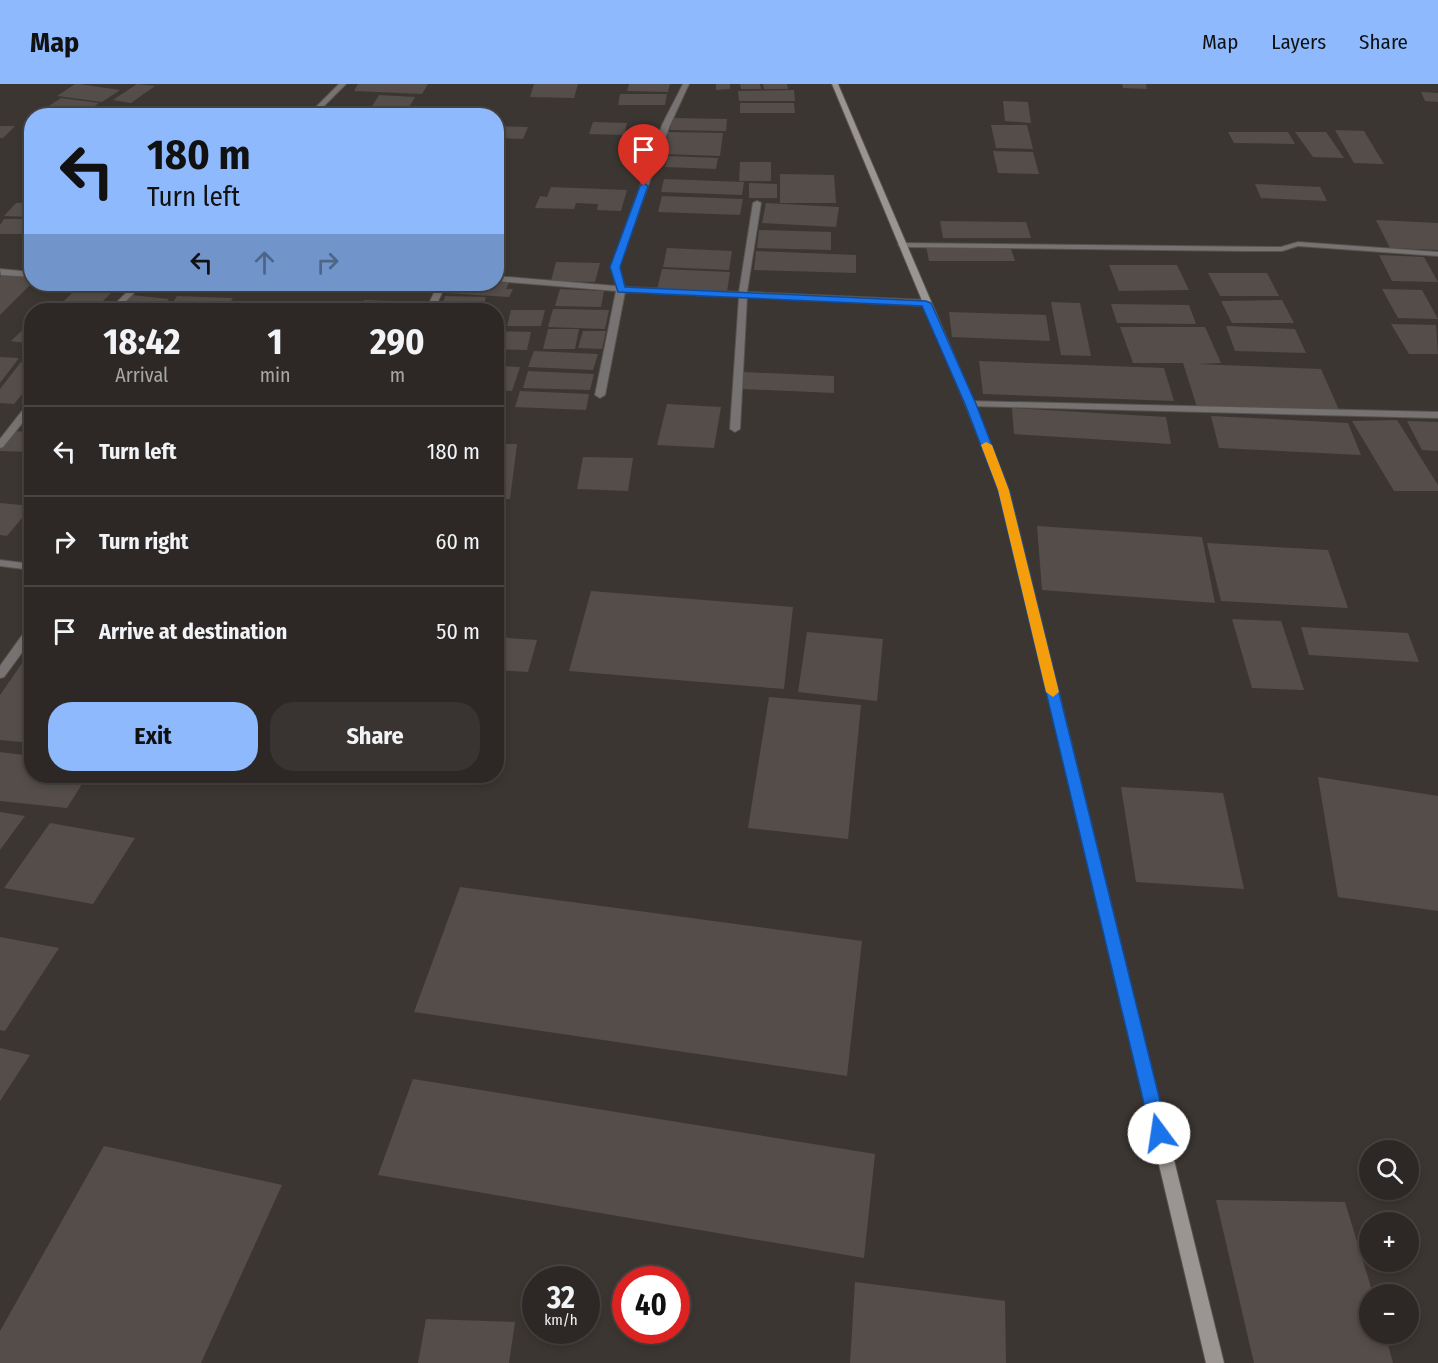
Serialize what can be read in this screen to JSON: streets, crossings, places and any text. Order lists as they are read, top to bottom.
{
  "page": {
    "header": "Map",
    "nav": ["Map", "Layers", "Share"],
    "turn": ["180 m", "Turn left"],
    "eta": [
      "18:42",
      "Arrival",
      "1",
      "min",
      "290",
      "m"
    ],
    "list": [
      {
        "name": "Turn left",
        "value": "180 m"
      },
      {
        "name": "Turn right",
        "value": "60 m"
      },
      {
        "name": "Arrive at destination",
        "value": "50 m"
      }
    ],
    "buttons": ["Exit", "Share"],
    "map_buttons": ["+", "−"],
    "speed": "32 km/h",
    "limit": "40"
  }
}
